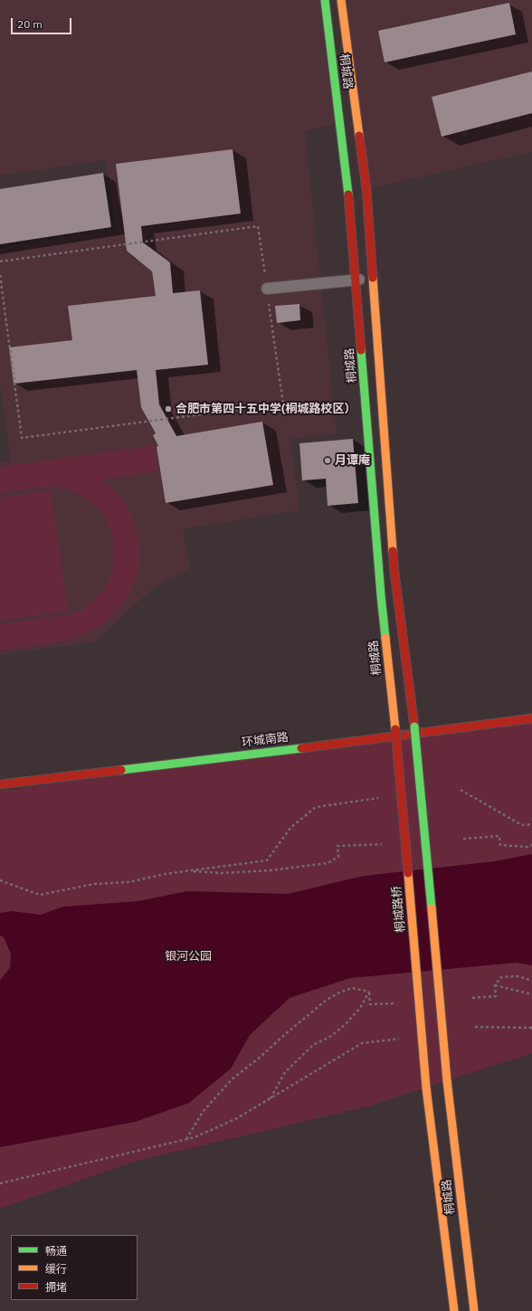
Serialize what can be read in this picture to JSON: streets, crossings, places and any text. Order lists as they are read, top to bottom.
{
  "streets": {
    "street": ["桐城路", "环城南路", "桐城路桥"]
  },
  "crossings": [
    ["桐城路", "桐城路桥"]
  ],
  "parks": ["银河公园"],
  "places": ["合肥市第四十五中学(桐城路校区）", "月谭庵"],
  "legend": ["畅通", "缓行", "拥堵"],
  "scale_bar": "20 m"
}
